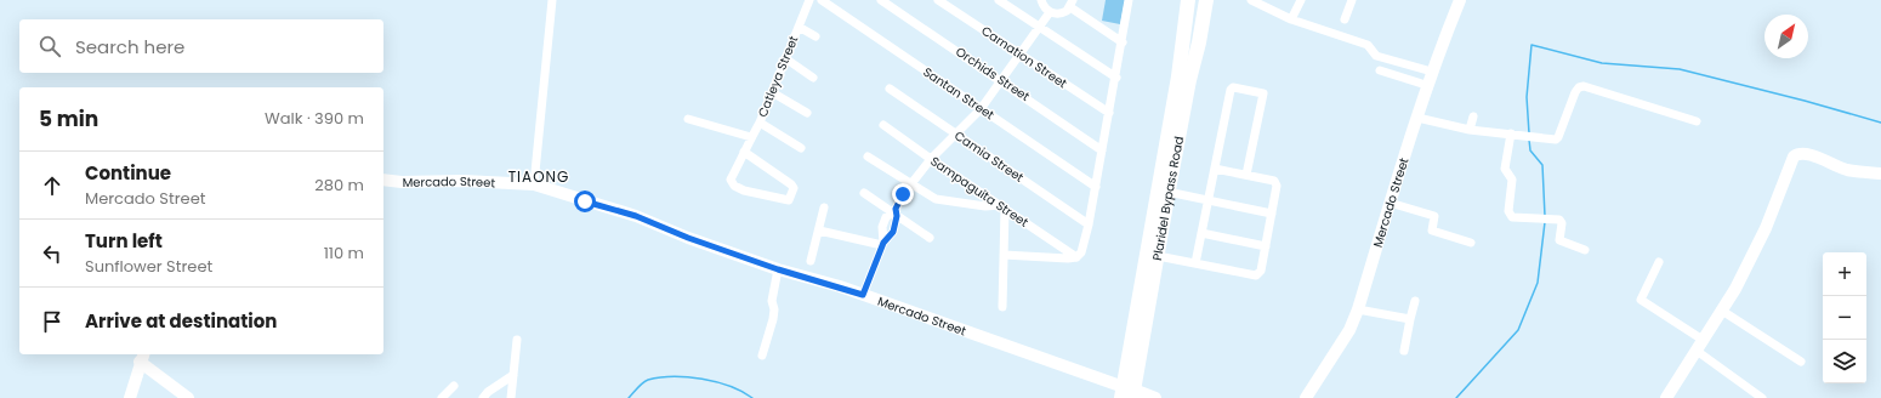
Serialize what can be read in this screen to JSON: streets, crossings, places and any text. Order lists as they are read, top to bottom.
{
  "streets": {
    "highway": ["Plaridel Bypass Road"],
    "street": [
      "Carnation Street",
      "Orchids Street",
      "Catleya Street",
      "Santan Street",
      "Camia Street",
      "Mercado Street",
      "Sampaguita Street"
    ]
  },
  "crossings": [
    ["Mercado Street", "Plaridel Bypass Road"]
  ],
  "districts": ["TIAONG"],
  "north": "top right",
  "page": {
    "search": "Search here",
    "heading": ["5 min", "Walk · 390 m"],
    "list": [
      ["Continue", "Mercado Street", "280 m"],
      ["Turn left", "Sunflower Street", "110 m"],
      "Arrive at destination"
    ],
    "map_buttons": ["+", "−"]
  }
}
